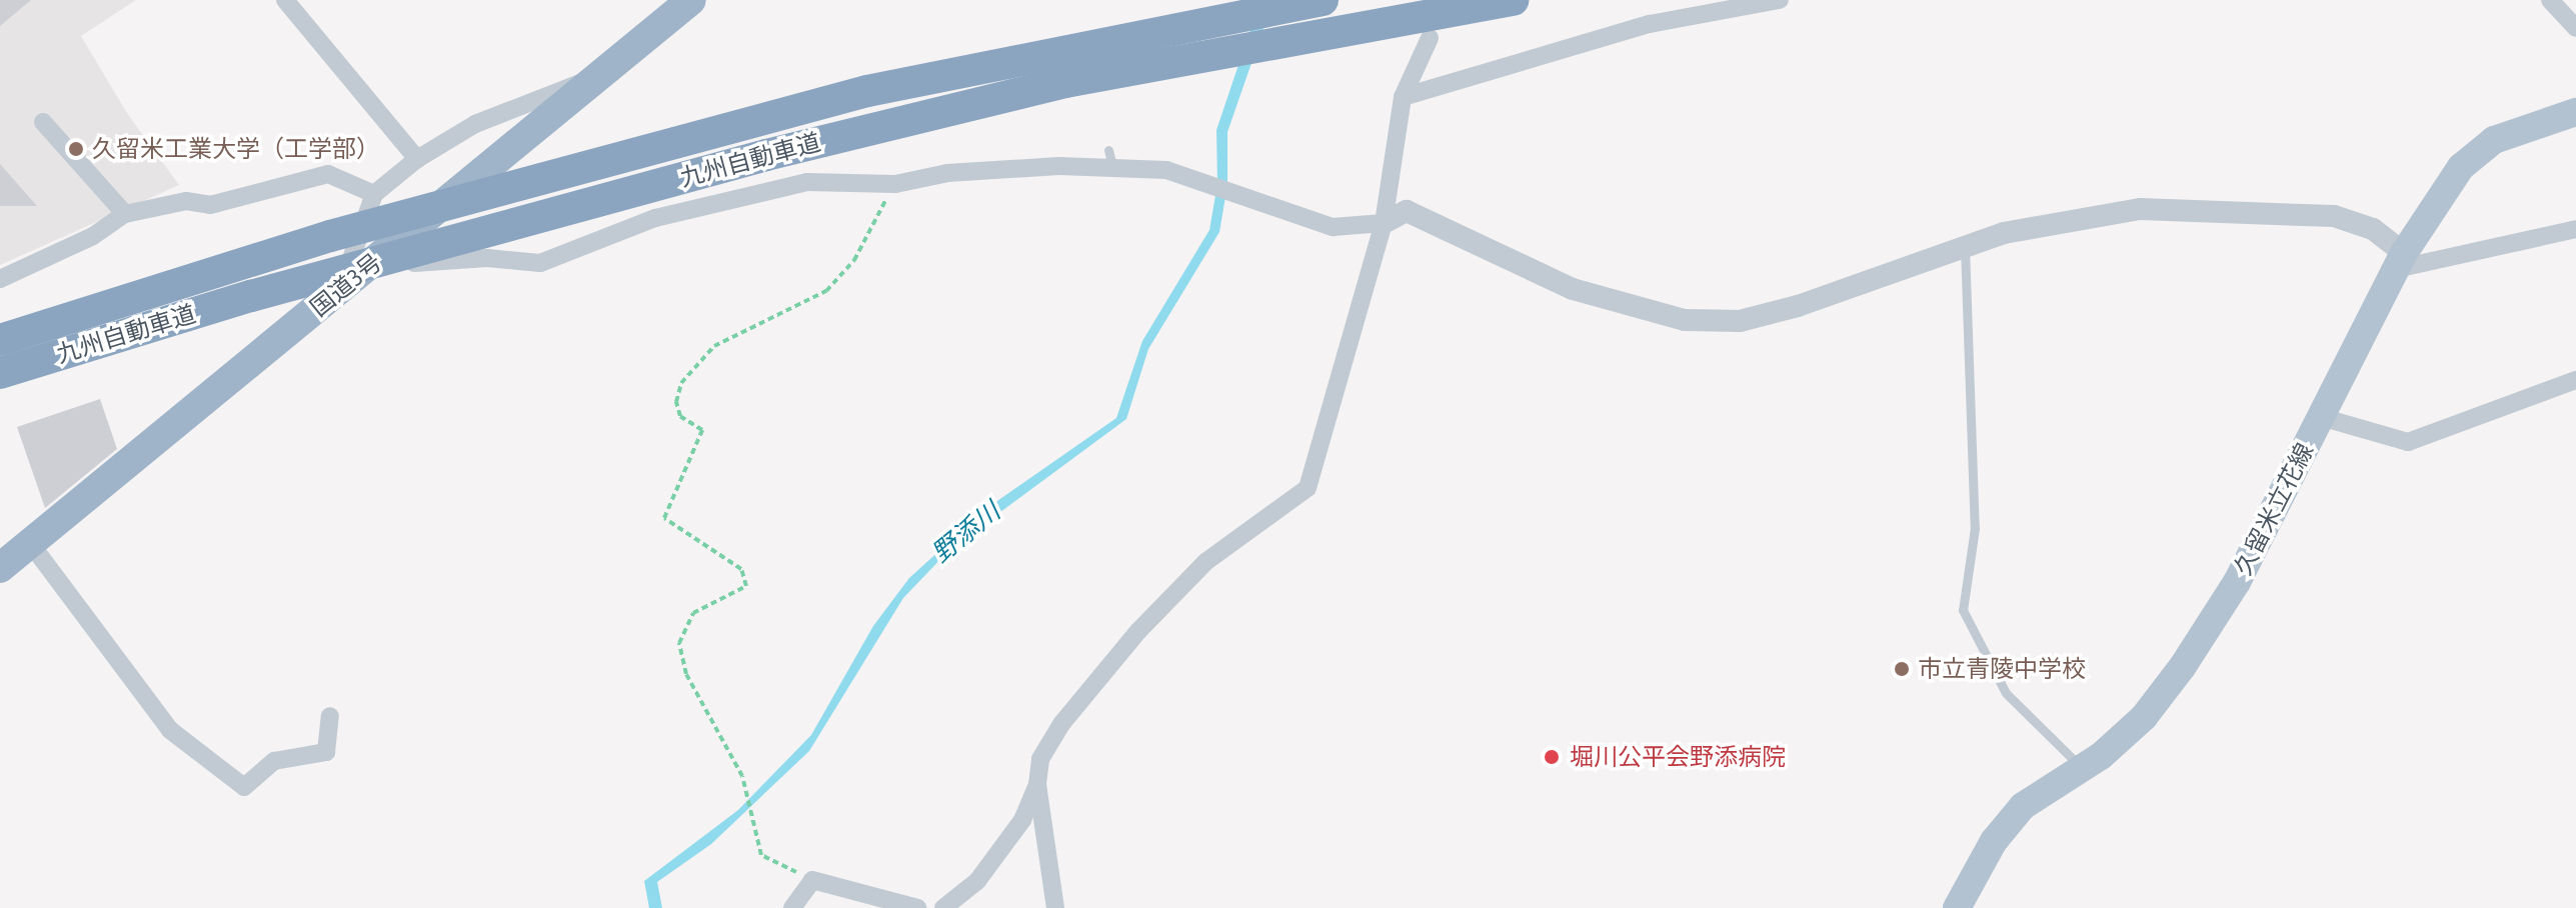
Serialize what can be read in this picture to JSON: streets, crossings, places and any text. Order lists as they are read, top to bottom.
{
  "streets": {
    "highway": ["九州自動車道", "国道3号"],
    "main road": ["久留米立花線"]
  },
  "water": ["野添川"],
  "places": ["久留米工業大学（工学部）", "市立青陵中学校", "堀川公平会野添病院"]
}
